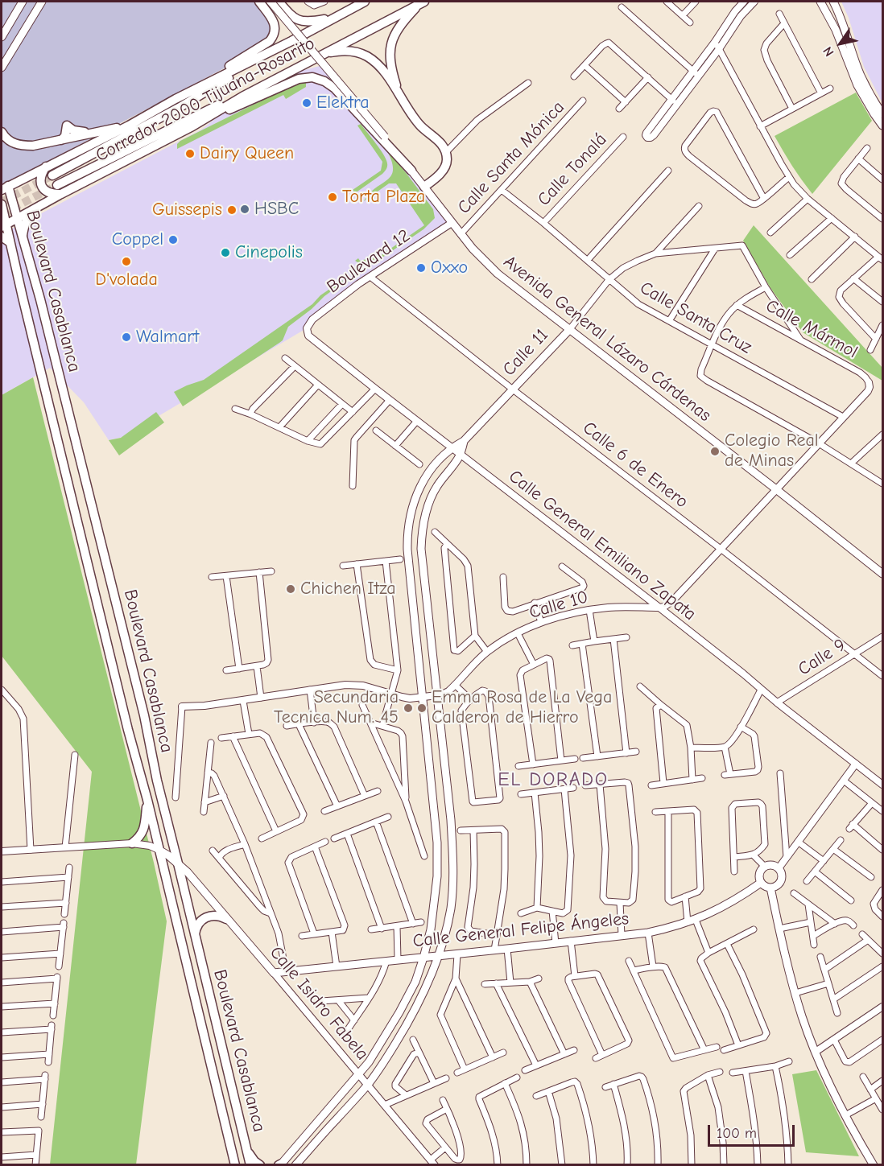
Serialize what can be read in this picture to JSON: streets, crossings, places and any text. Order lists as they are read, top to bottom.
{
  "streets": {
    "main road": [
      "Corredor 2000 Tijuana-Rosarito",
      "Boulevard Casablanca",
      "Avenida General Lázaro Cárdenas",
      "Calle 11",
      "Calle General Felipe Ángeles",
      "Calle Isidro Fabela"
    ],
    "street": [
      "Calle Santa Mónica",
      "Calle Tonalá",
      "Boulevard 12",
      "Calle Santa Cruz",
      "Calle Mármol",
      "Calle 6 de Enero",
      "Calle General Emiliano Zapata",
      "Calle 10",
      "Calle 9"
    ]
  },
  "crossings": [
    ["Corredor 2000 Tijuana-Rosarito", "Boulevard Casablanca"],
    ["Calle Santa Mónica", "Calle Santa Cruz"],
    ["Calle Santa Mónica", "Avenida General Lázaro Cárdenas"],
    ["Calle Tonalá", "Calle Santa Cruz"],
    ["Boulevard 12", "Avenida General Lázaro Cárdenas"],
    ["Boulevard 12", "Calle 6 de Enero"],
    ["Boulevard 12", "Calle General Emiliano Zapata"],
    ["Boulevard Casablanca", "Calle Isidro Fabela"],
    ["Calle Santa Cruz", "Calle 11"],
    ["Avenida General Lázaro Cárdenas", "Calle 11"],
    ["Calle 11", "Calle 6 de Enero"],
    ["Calle 11", "Calle General Emiliano Zapata"],
    ["Calle 11", "Calle 10"],
    ["Calle 11", "Calle General Felipe Ángeles"],
    ["Calle 11", "Calle Isidro Fabela"],
    ["Calle 6 de Enero", "Calle 9"],
    ["Calle General Emiliano Zapata", "Calle 10"],
    ["Calle General Emiliano Zapata", "Calle 9"],
    ["Calle General Felipe Ángeles", "Calle Isidro Fabela"]
  ],
  "districts": ["EL DORADO"],
  "places": [
    "Elektra",
    "Dairy Queen",
    "Torta Plaza",
    "HSBC",
    "Guissepis",
    "Coppel",
    "Cinepolis",
    "D'volada",
    "Oxxo",
    "Walmart",
    "Colegio Real de Minas",
    "Chichen Itza",
    "Secundaria Tecnica Num. 45",
    "Emma Rosa de La Vega Calderon de Hierro"
  ],
  "scale_bar": "100 m",
  "north": "bottom left"
}
